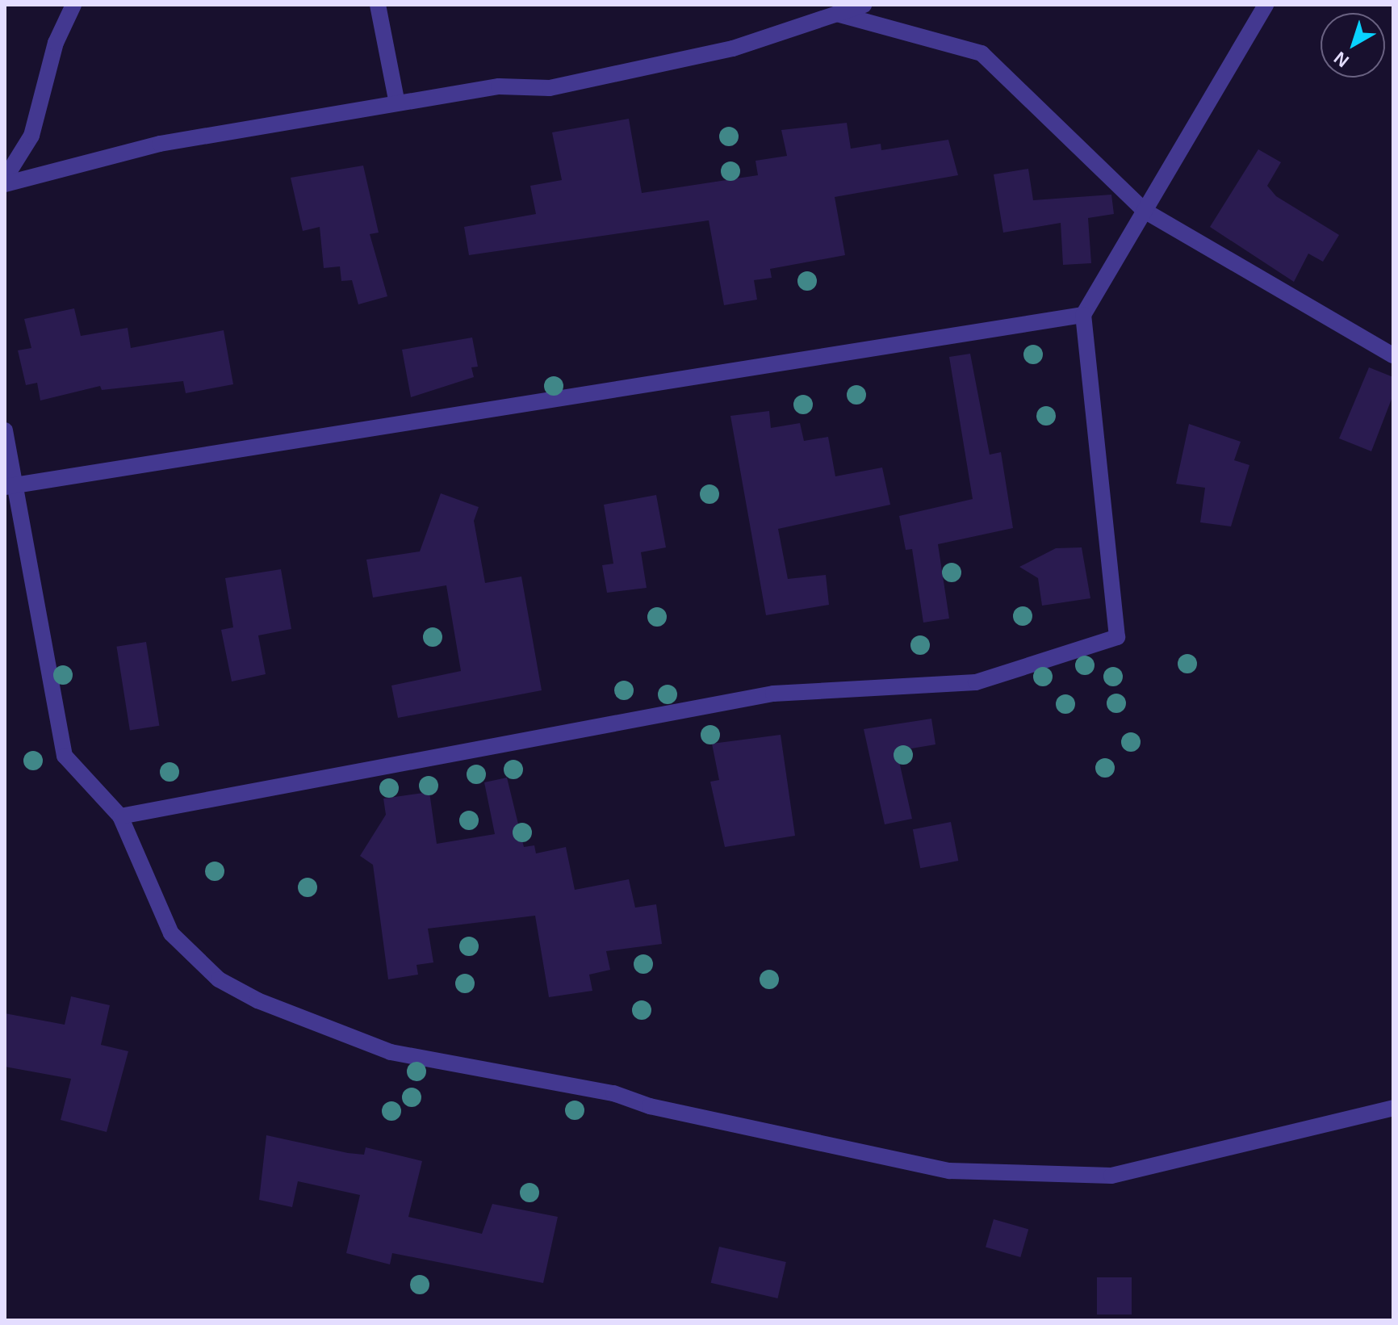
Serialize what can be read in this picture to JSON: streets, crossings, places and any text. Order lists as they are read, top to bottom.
{
  "north": "bottom left"
}
